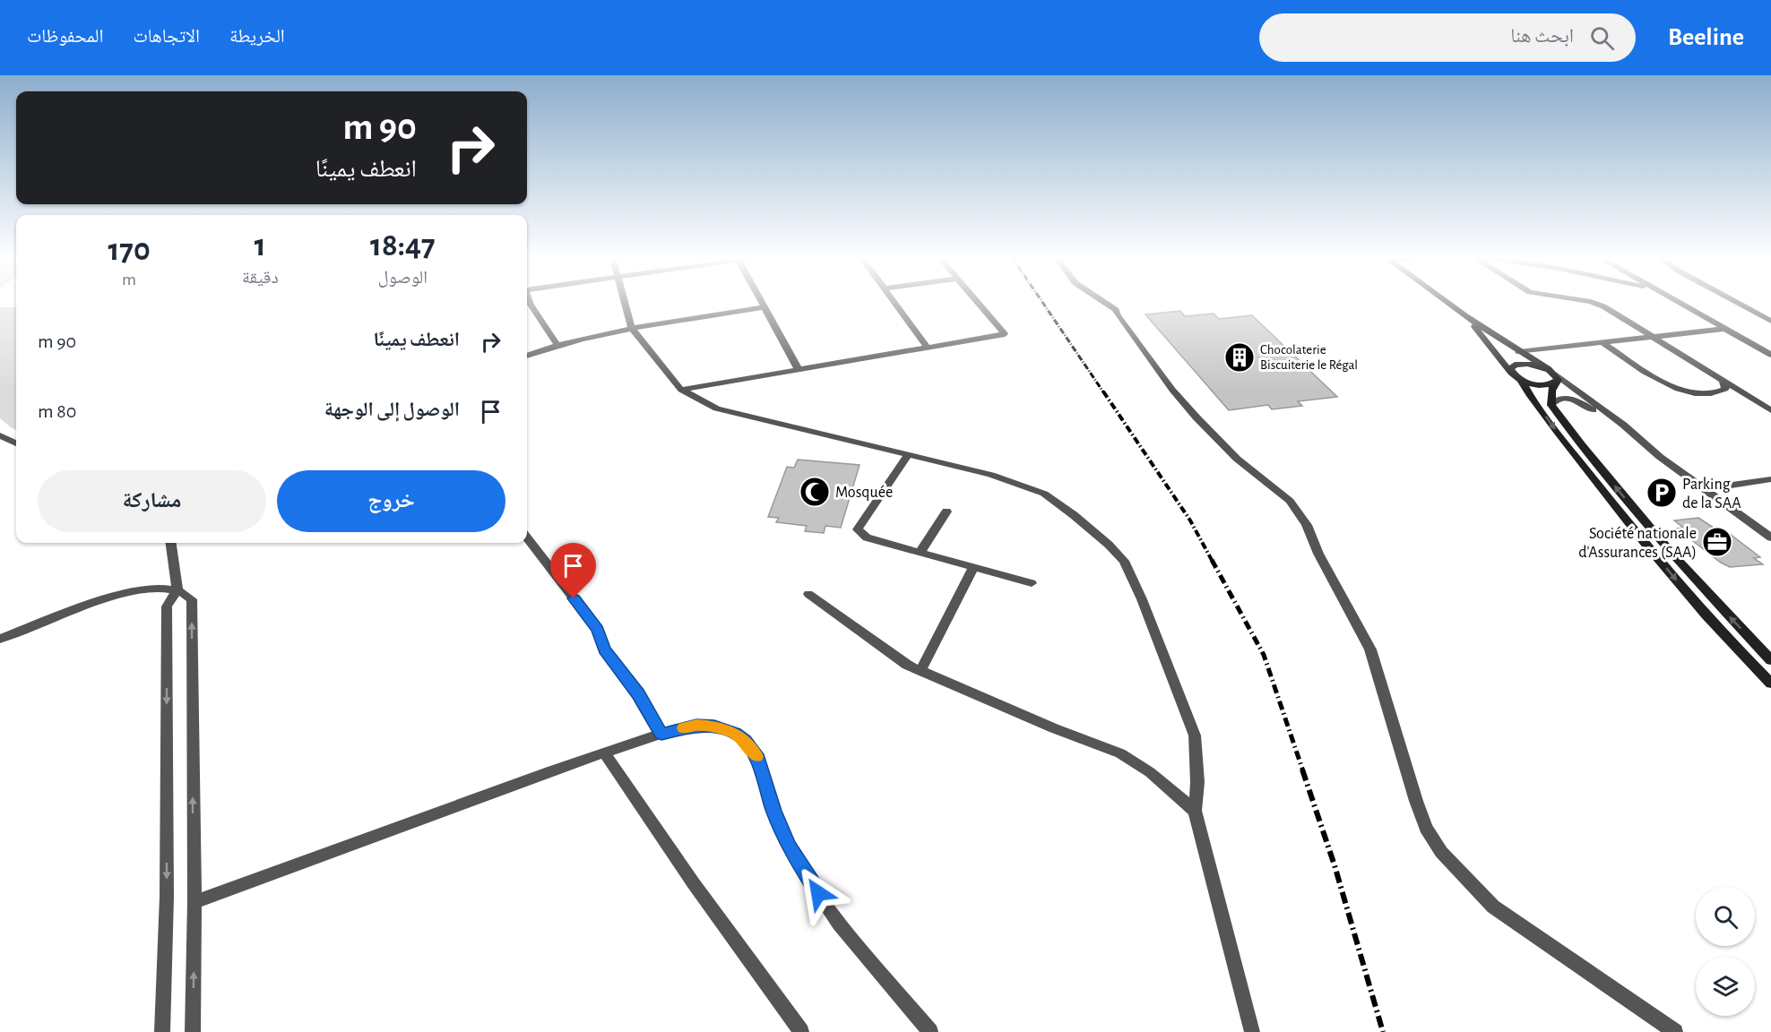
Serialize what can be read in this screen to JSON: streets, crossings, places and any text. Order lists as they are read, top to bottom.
{
  "places": {
    "building": ["Chocolaterie Biscuiterie le Régal"],
    "mosque": ["Mosquée"],
    "parking": ["Parking de la SAA"],
    "office": ["Société nationale d'Assurances (SAA)"]
  },
  "page": {
    "header": "Beeline",
    "search": "ابحث هنا",
    "nav": ["الخريطة", "الاتجاهات", "المحفوظات"],
    "turn": ["90 m", "انعطف يمينًا"],
    "eta": [
      "18:47",
      "الوصول",
      "1",
      "دقيقة",
      "170",
      "m"
    ],
    "list": [
      {
        "name": "انعطف يمينًا",
        "value": "90 m"
      },
      {
        "name": "الوصول إلى الوجهة",
        "value": "80 m"
      }
    ],
    "buttons": ["خروج", "مشاركة"]
  }
}
